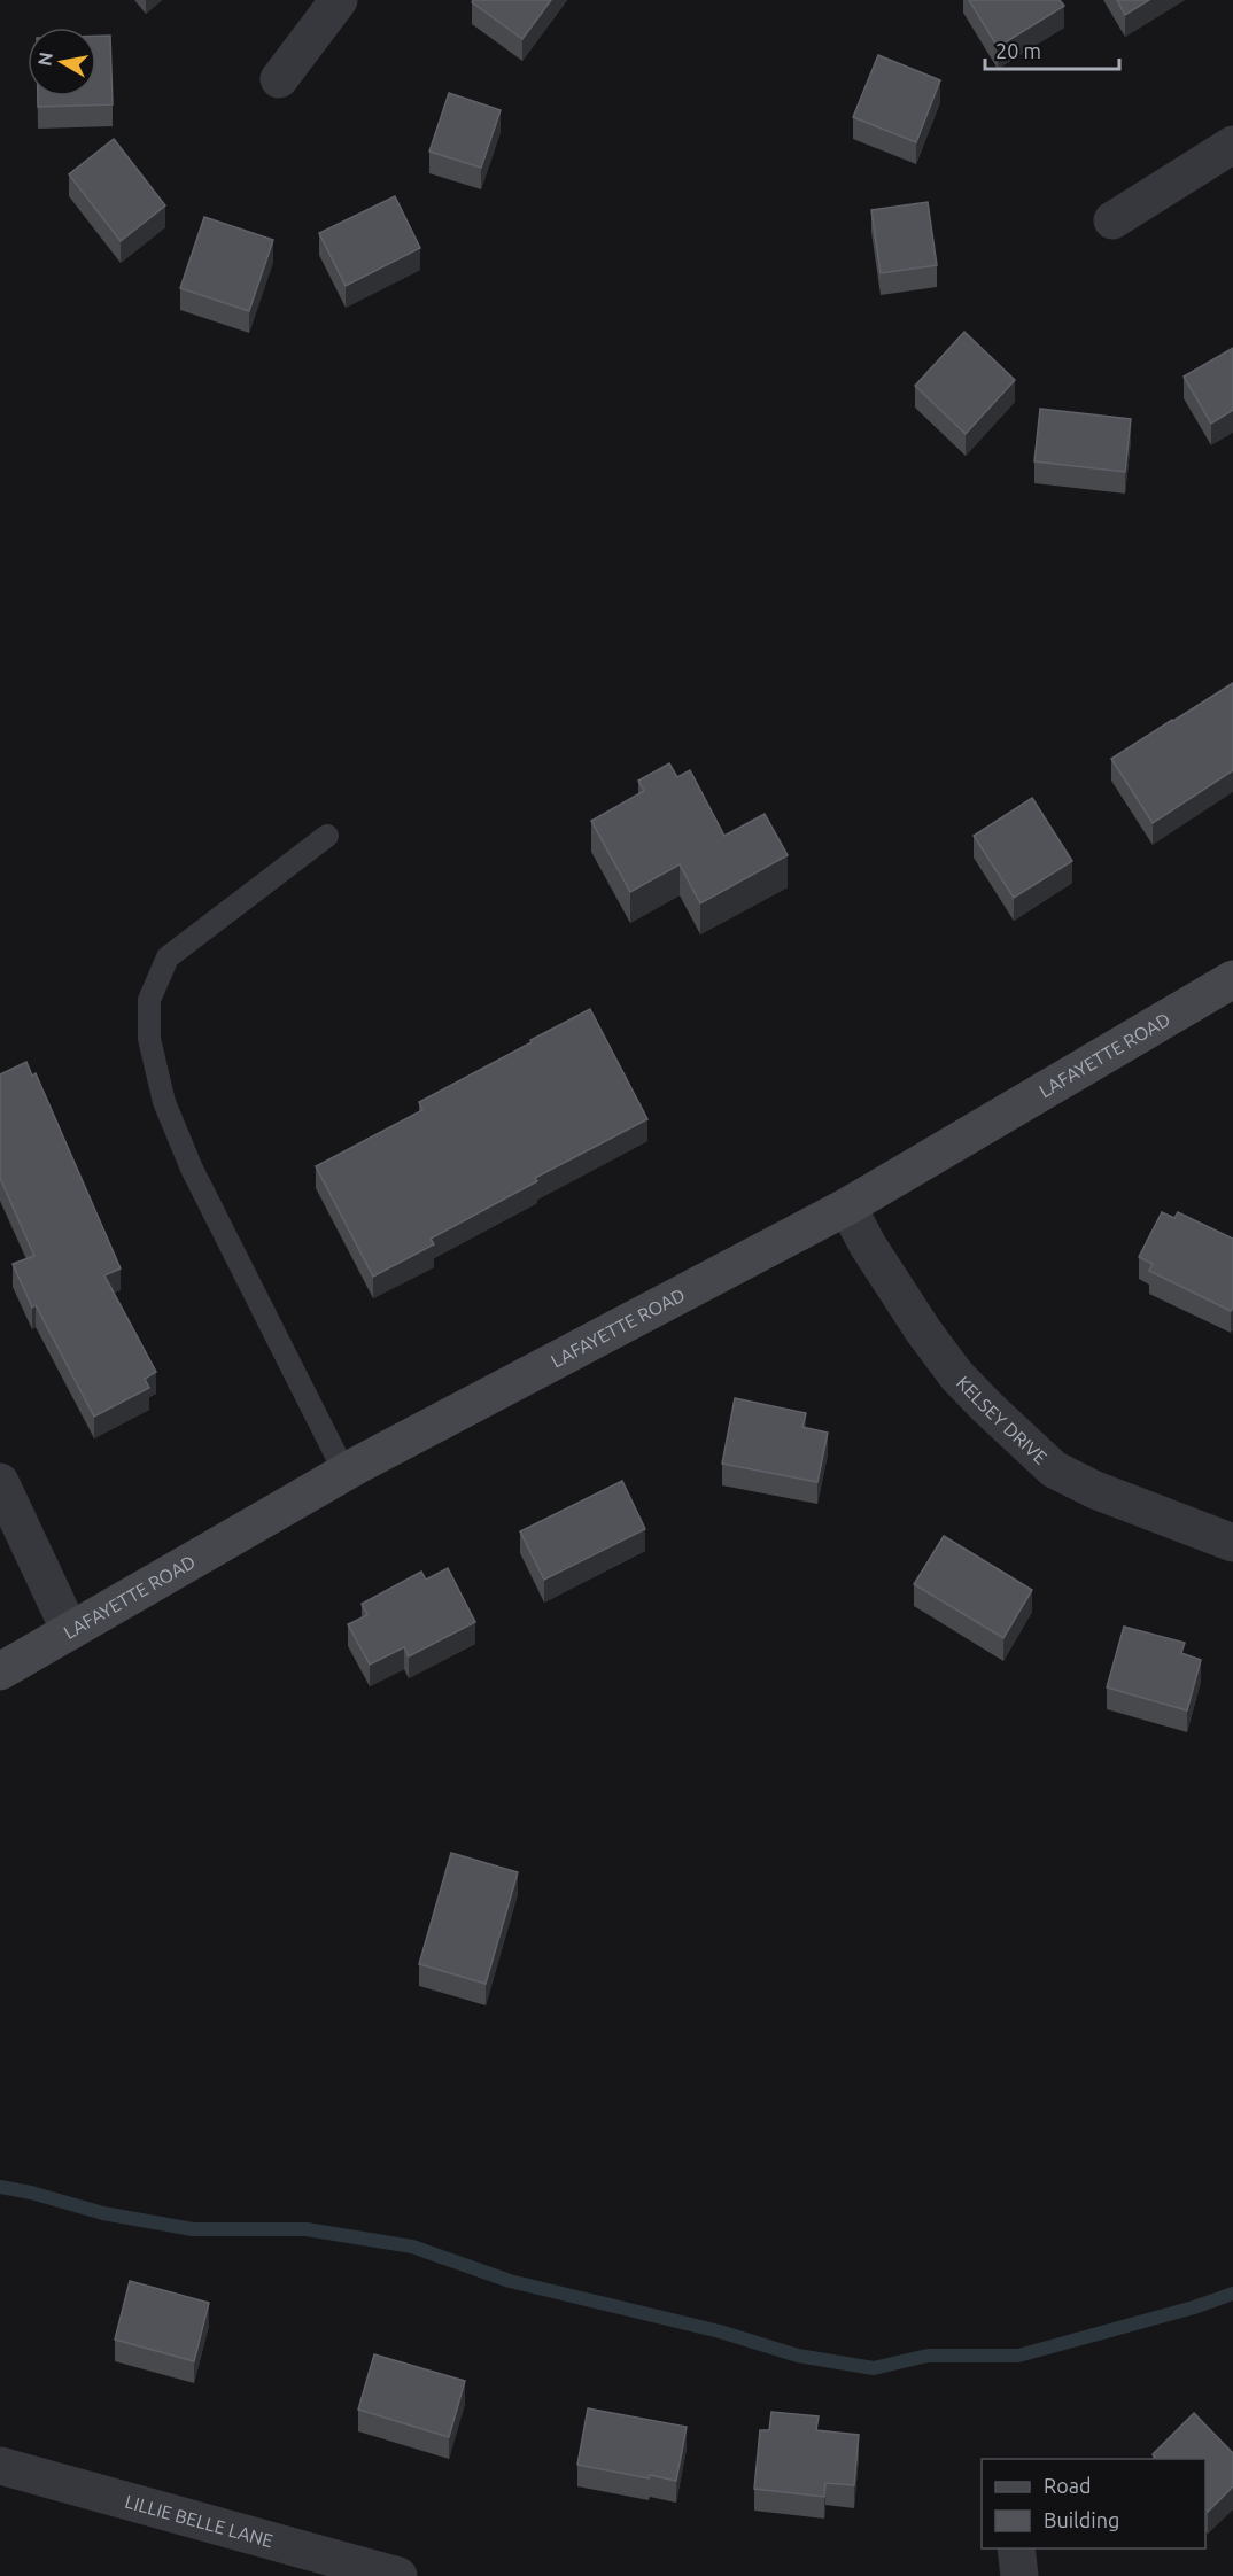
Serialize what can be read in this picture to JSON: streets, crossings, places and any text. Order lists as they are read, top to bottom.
{
  "streets": {
    "main road": ["LAFAYETTE ROAD"],
    "street": ["KELSEY DRIVE", "LILLIE BELLE LANE"]
  },
  "crossings": [
    ["LAFAYETTE ROAD", "KELSEY DRIVE"]
  ],
  "legend": ["Road", "Building"],
  "scale_bar": "20 m",
  "north": "left"
}
